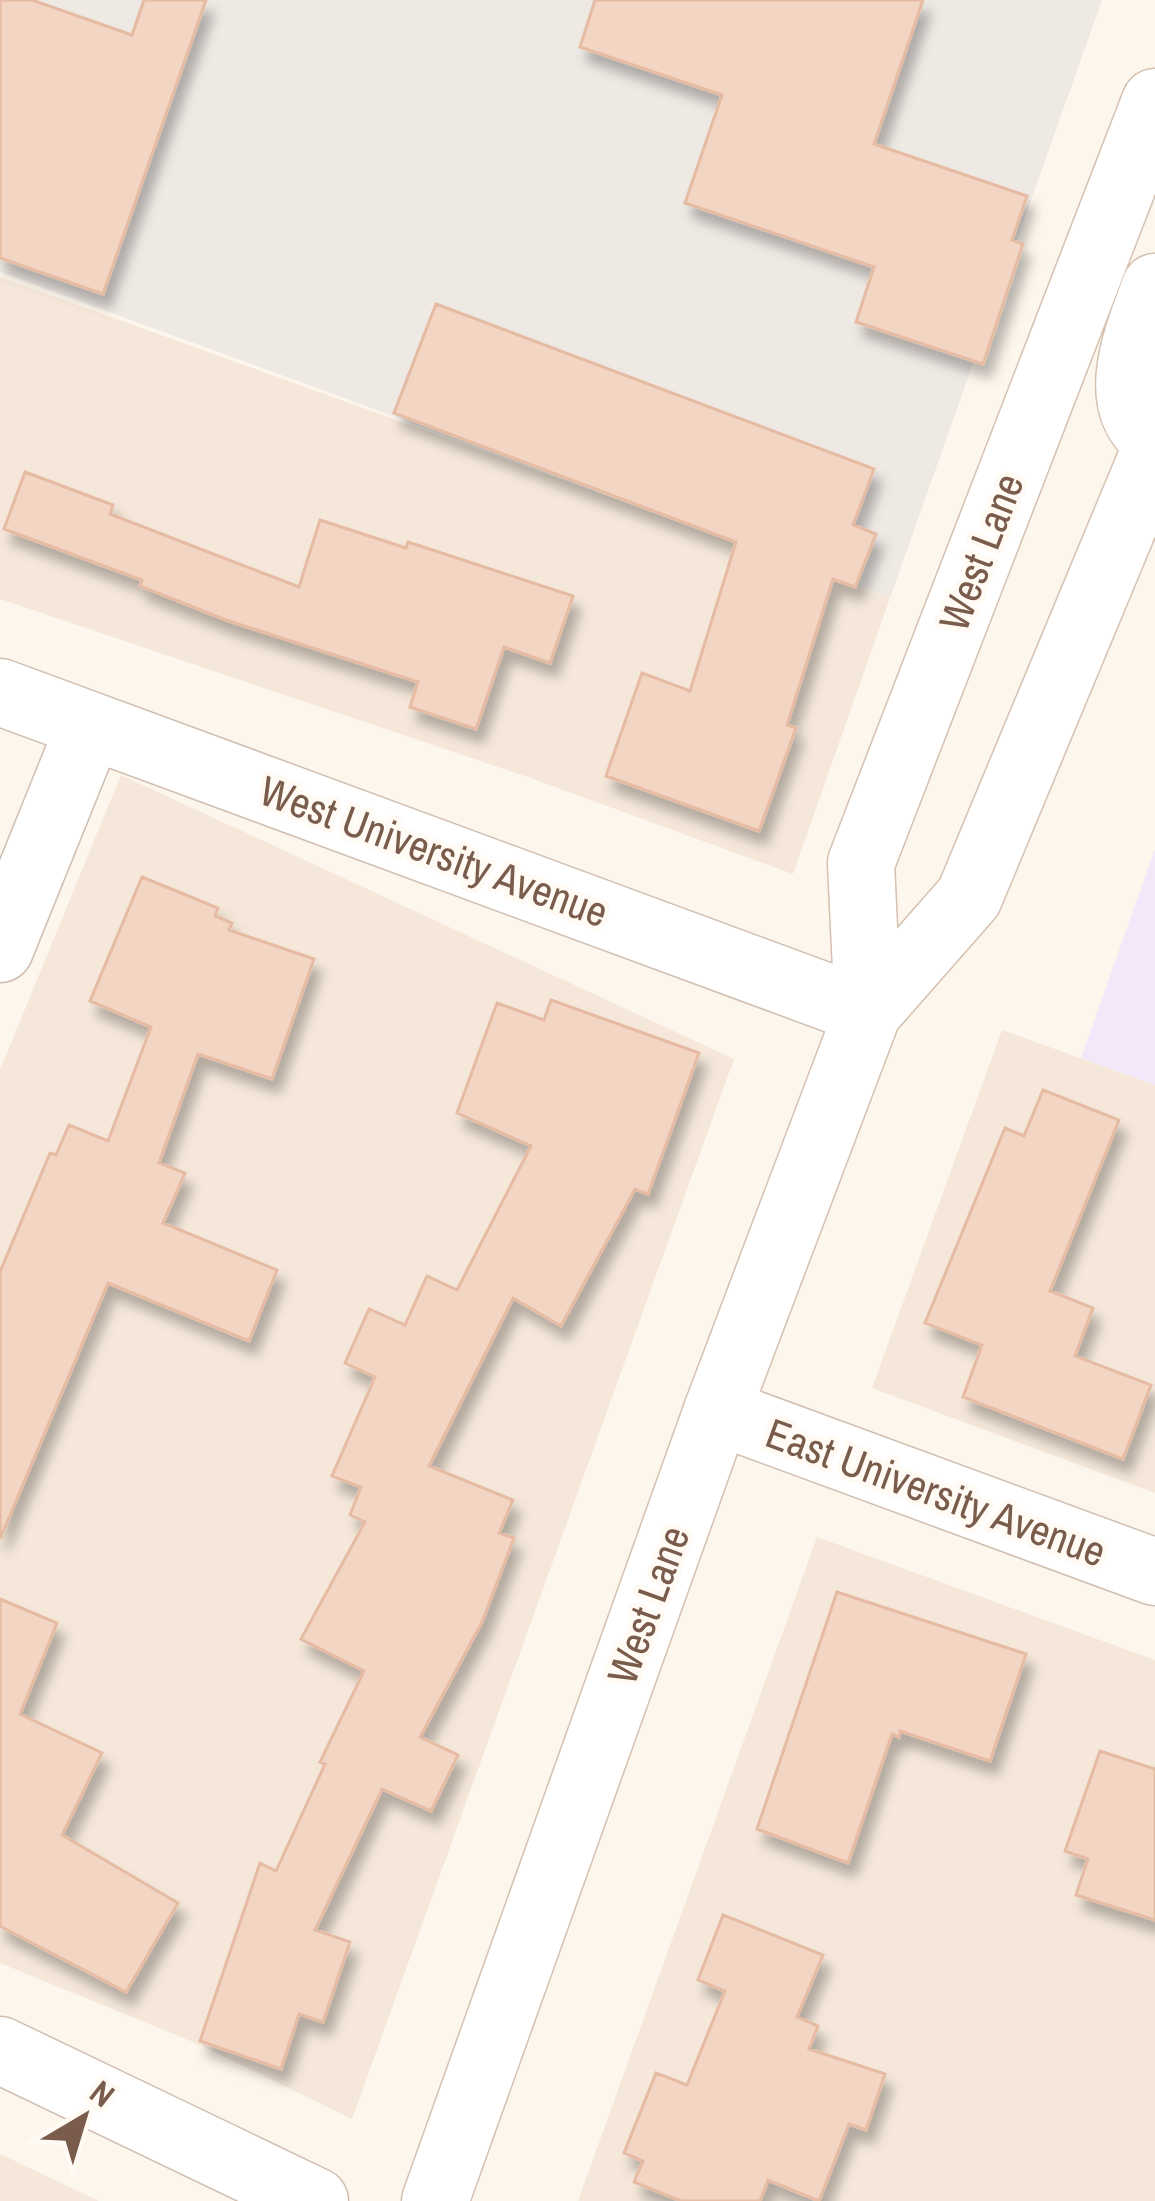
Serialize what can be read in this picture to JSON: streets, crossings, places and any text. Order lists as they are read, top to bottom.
{
  "streets": {
    "main road": ["West Lane", "West University Avenue", "East University Avenue"]
  },
  "crossings": [
    ["West Lane", "West University Avenue"],
    ["West Lane", "East University Avenue"]
  ],
  "north": "top right"
}
